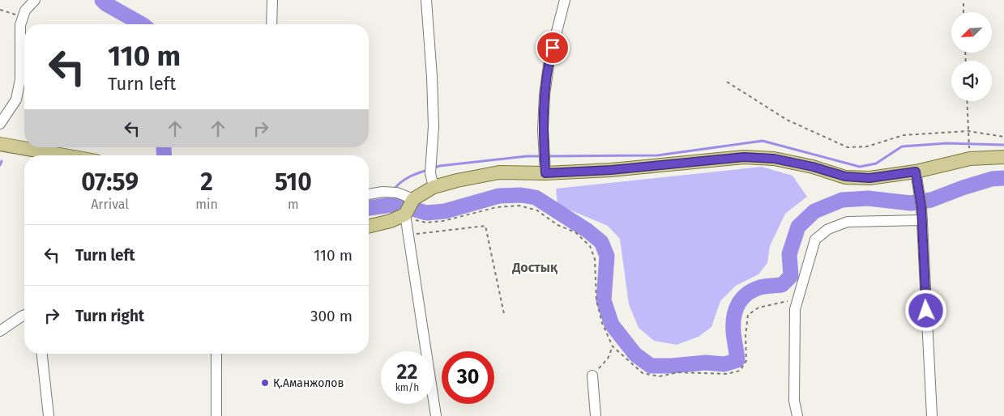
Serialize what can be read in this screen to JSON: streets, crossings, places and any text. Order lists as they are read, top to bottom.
{
  "districts": ["Достық"],
  "places": ["Қ.Аманжолов"],
  "north": "bottom left",
  "page": {
    "turn": ["110 m", "Turn left"],
    "eta": [
      "07:59",
      "Arrival",
      "2",
      "min",
      "510",
      "m"
    ],
    "list": [
      {
        "name": "Turn left",
        "value": "110 m"
      },
      {
        "name": "Turn right",
        "value": "300 m"
      }
    ],
    "speed": "22 km/h",
    "limit": "30"
  }
}
